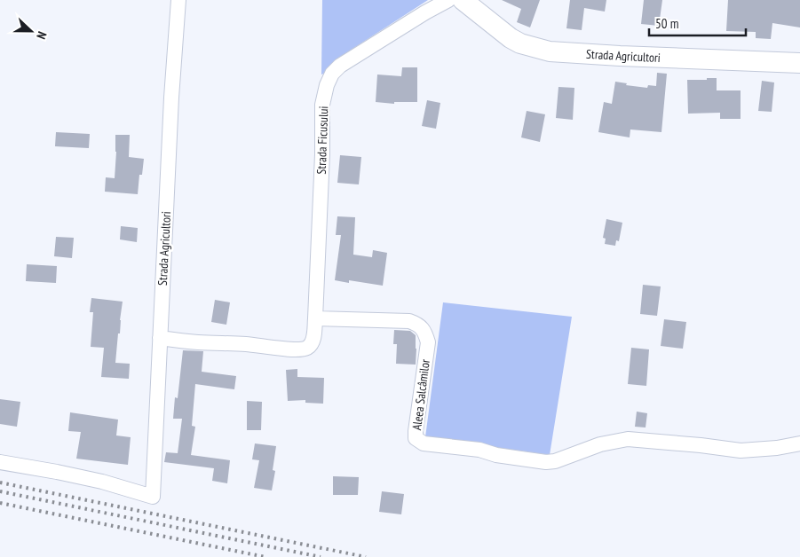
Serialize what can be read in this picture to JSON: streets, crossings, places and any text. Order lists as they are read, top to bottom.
{
  "streets": {
    "main road": ["Strada Agricultori"],
    "street": ["Strada Ficusului", "Aleea Salcâmilor"]
  },
  "crossings": [
    ["Strada Ficusului", "Aleea Salcâmilor"]
  ],
  "scale_bar": "50 m",
  "north": "right"
}
